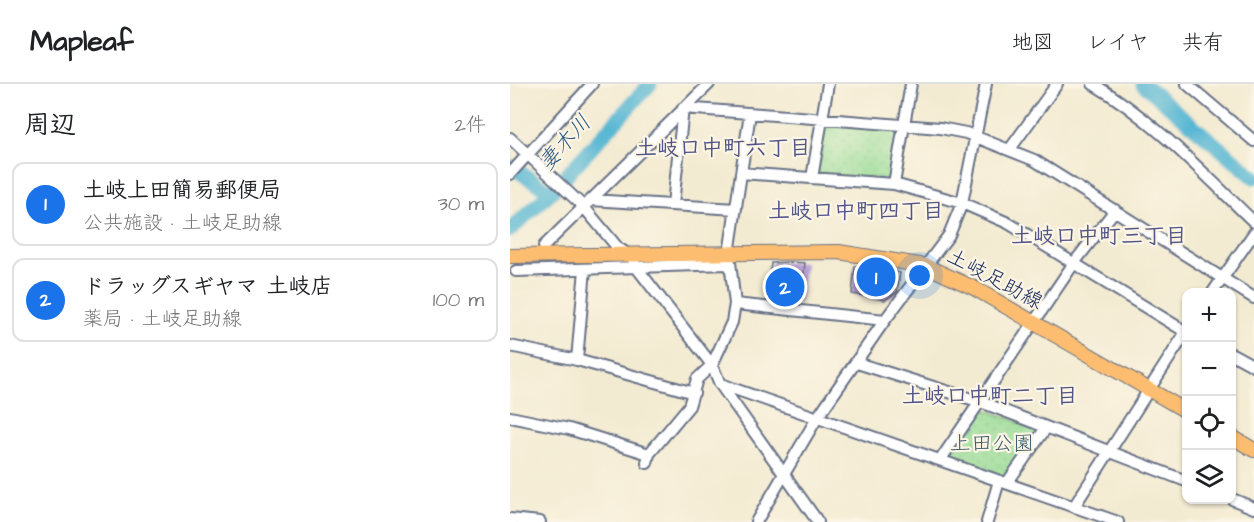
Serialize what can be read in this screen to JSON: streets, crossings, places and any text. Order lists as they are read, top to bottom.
{
  "streets": {
    "main road": ["土岐足助線"]
  },
  "districts": [
    "土岐口中町六丁目",
    "土岐口中町四丁目",
    "土岐口中町三丁目",
    "土岐口中町二丁目"
  ],
  "water": ["妻木川"],
  "parks": ["上田公園"],
  "page": {
    "header": "Mapleaf",
    "nav": ["地図", "レイヤ", "共有"],
    "heading": ["周辺", "2件"],
    "list": [
      {
        "mark": "1",
        "name": "土岐上田簡易郵便局",
        "note": "公共施設 · 土岐足助線",
        "value": "30 m"
      },
      {
        "mark": "2",
        "name": "ドラッグスギヤマ 土岐店",
        "note": "薬局 · 土岐足助線",
        "value": "100 m"
      }
    ],
    "pins": ["1", "2"],
    "map_buttons": ["+", "−"]
  }
}
